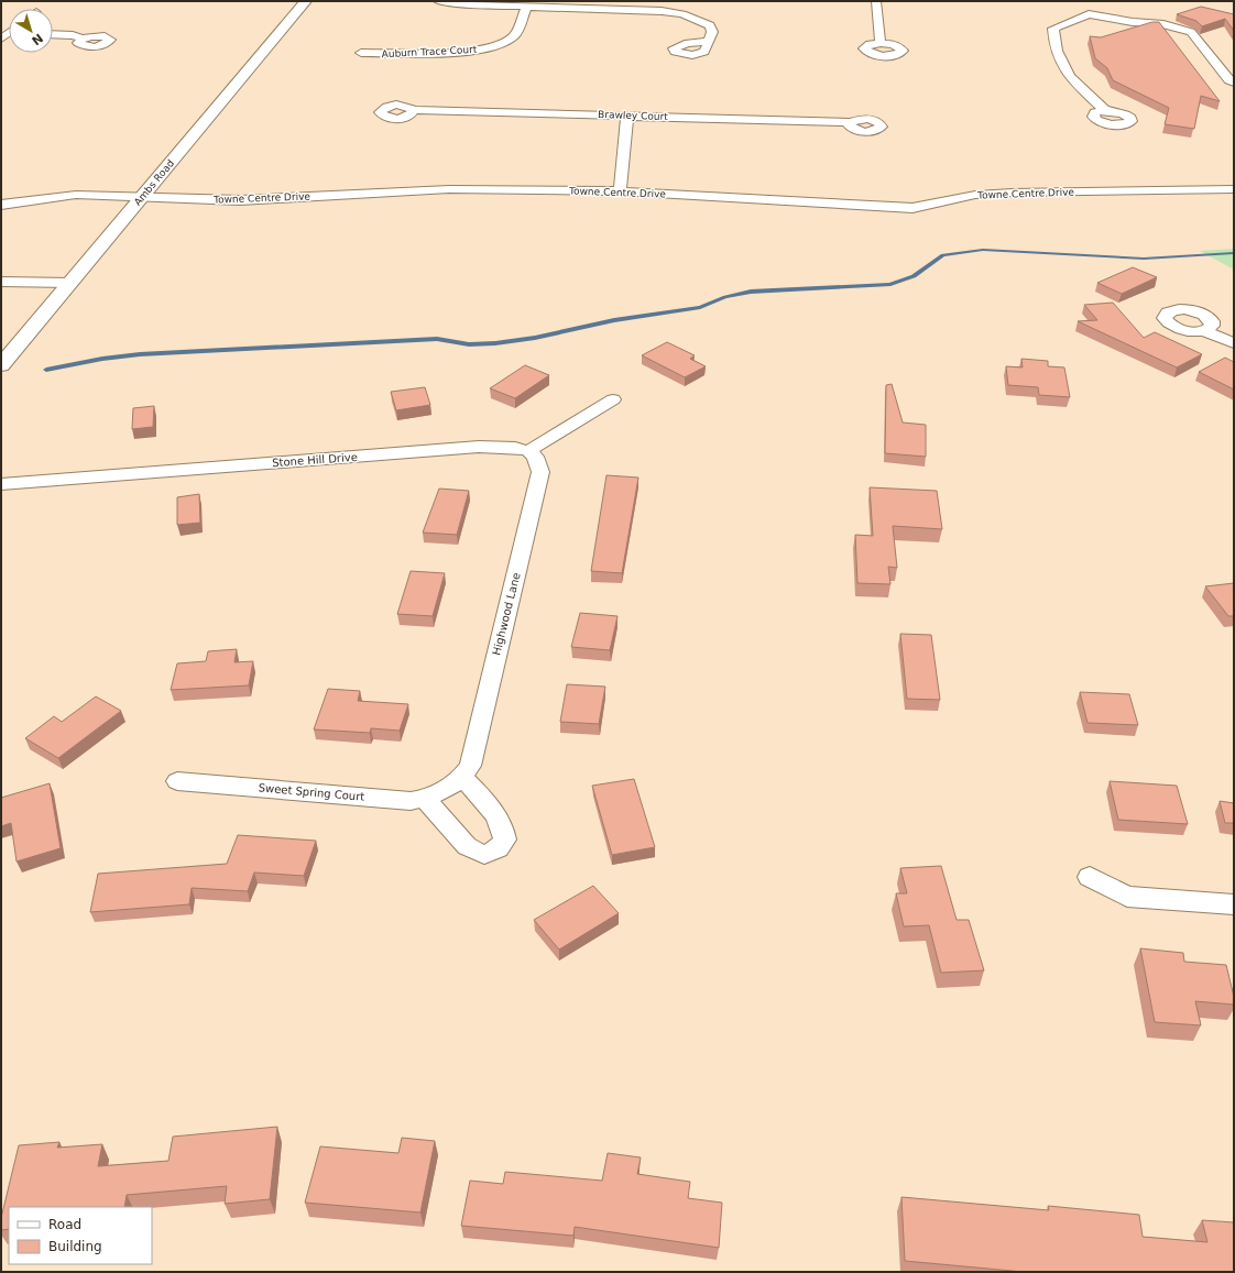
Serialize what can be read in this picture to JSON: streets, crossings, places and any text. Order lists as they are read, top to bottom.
{
  "streets": {
    "street": [
      "Auburn Trace Court",
      "Brawley Court",
      "Ambs Road",
      "Towne Centre Drive",
      "Stone Hill Drive",
      "Highwood Lane",
      "Sweet Spring Court"
    ]
  },
  "crossings": [
    ["Ambs Road", "Towne Centre Drive"],
    ["Stone Hill Drive", "Highwood Lane"],
    ["Highwood Lane", "Sweet Spring Court"]
  ],
  "legend": ["Road", "Building"],
  "north": "bottom right"
}
